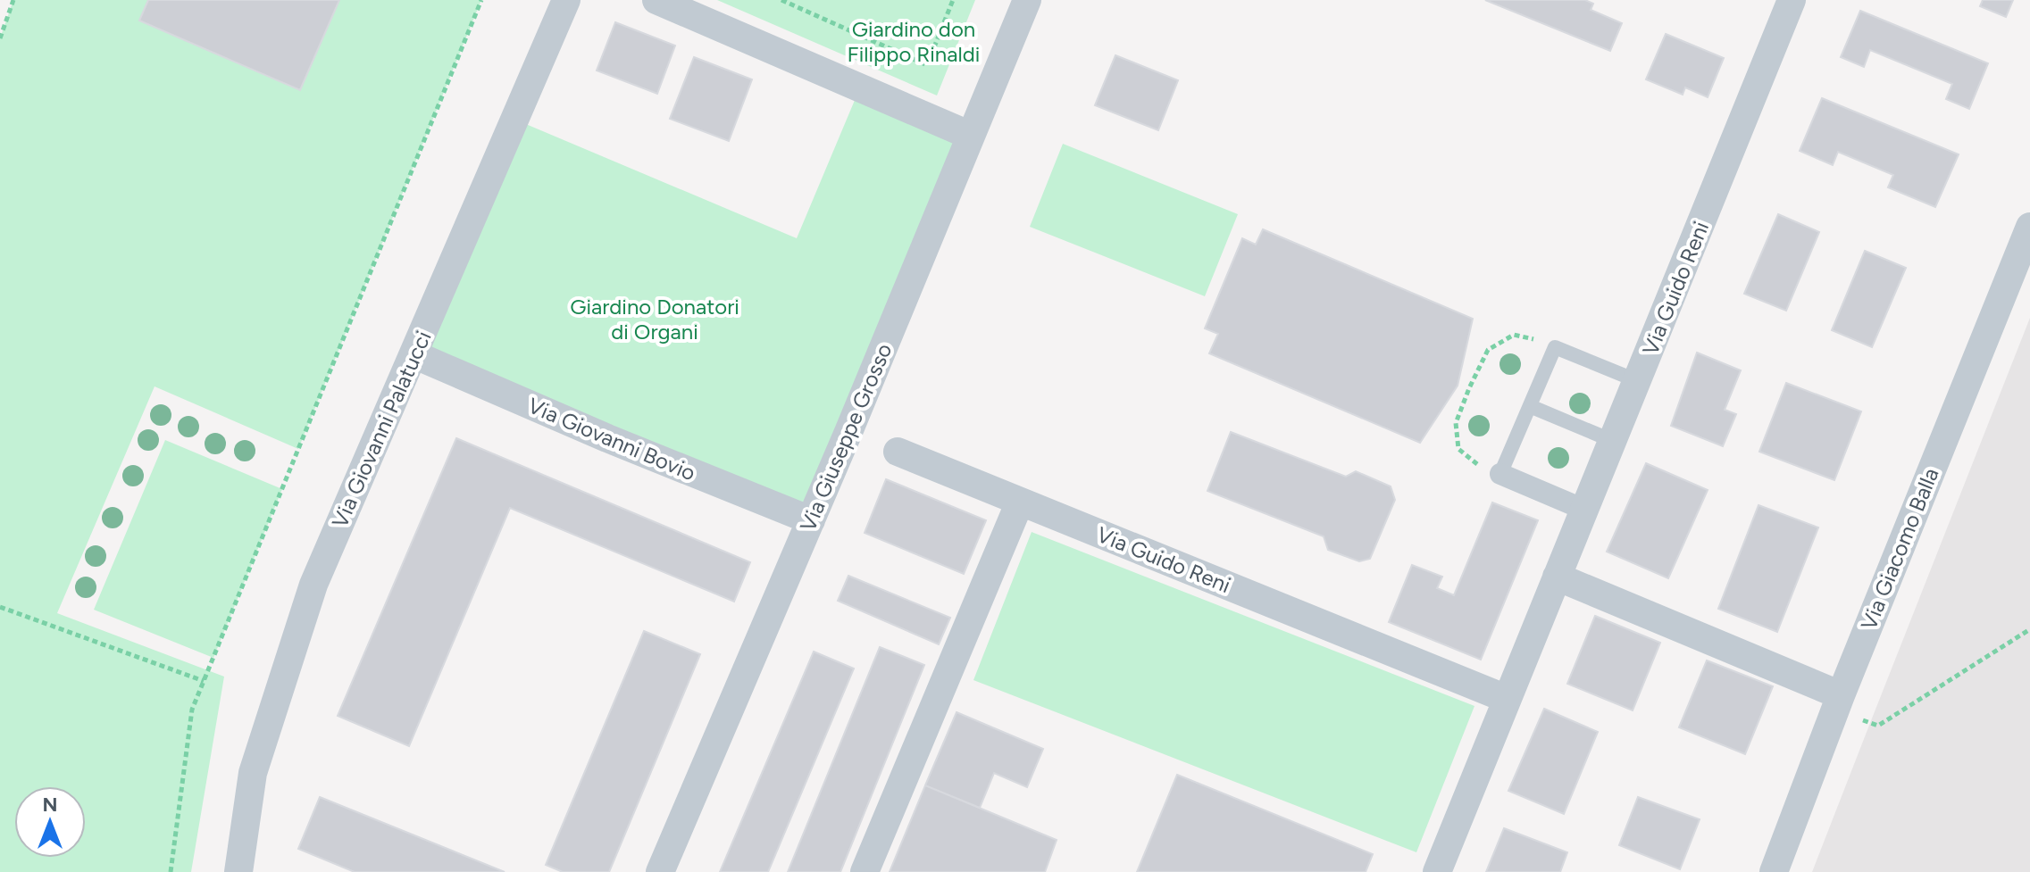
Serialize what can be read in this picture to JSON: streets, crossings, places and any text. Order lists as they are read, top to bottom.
{
  "streets": {
    "street": [
      "Via Guido Reni",
      "Via Giovanni Palatucci",
      "Via Giuseppe Grosso",
      "Via Giovanni Bovio",
      "Via Giacomo Balla"
    ]
  },
  "crossings": [
    ["Via Giovanni Palatucci", "Via Giovanni Bovio"],
    ["Via Giuseppe Grosso", "Via Giovanni Bovio"]
  ],
  "parks": ["Giardino don Filippo Rinaldi", "Giardino Donatori di Organi"],
  "north": "top"
}
